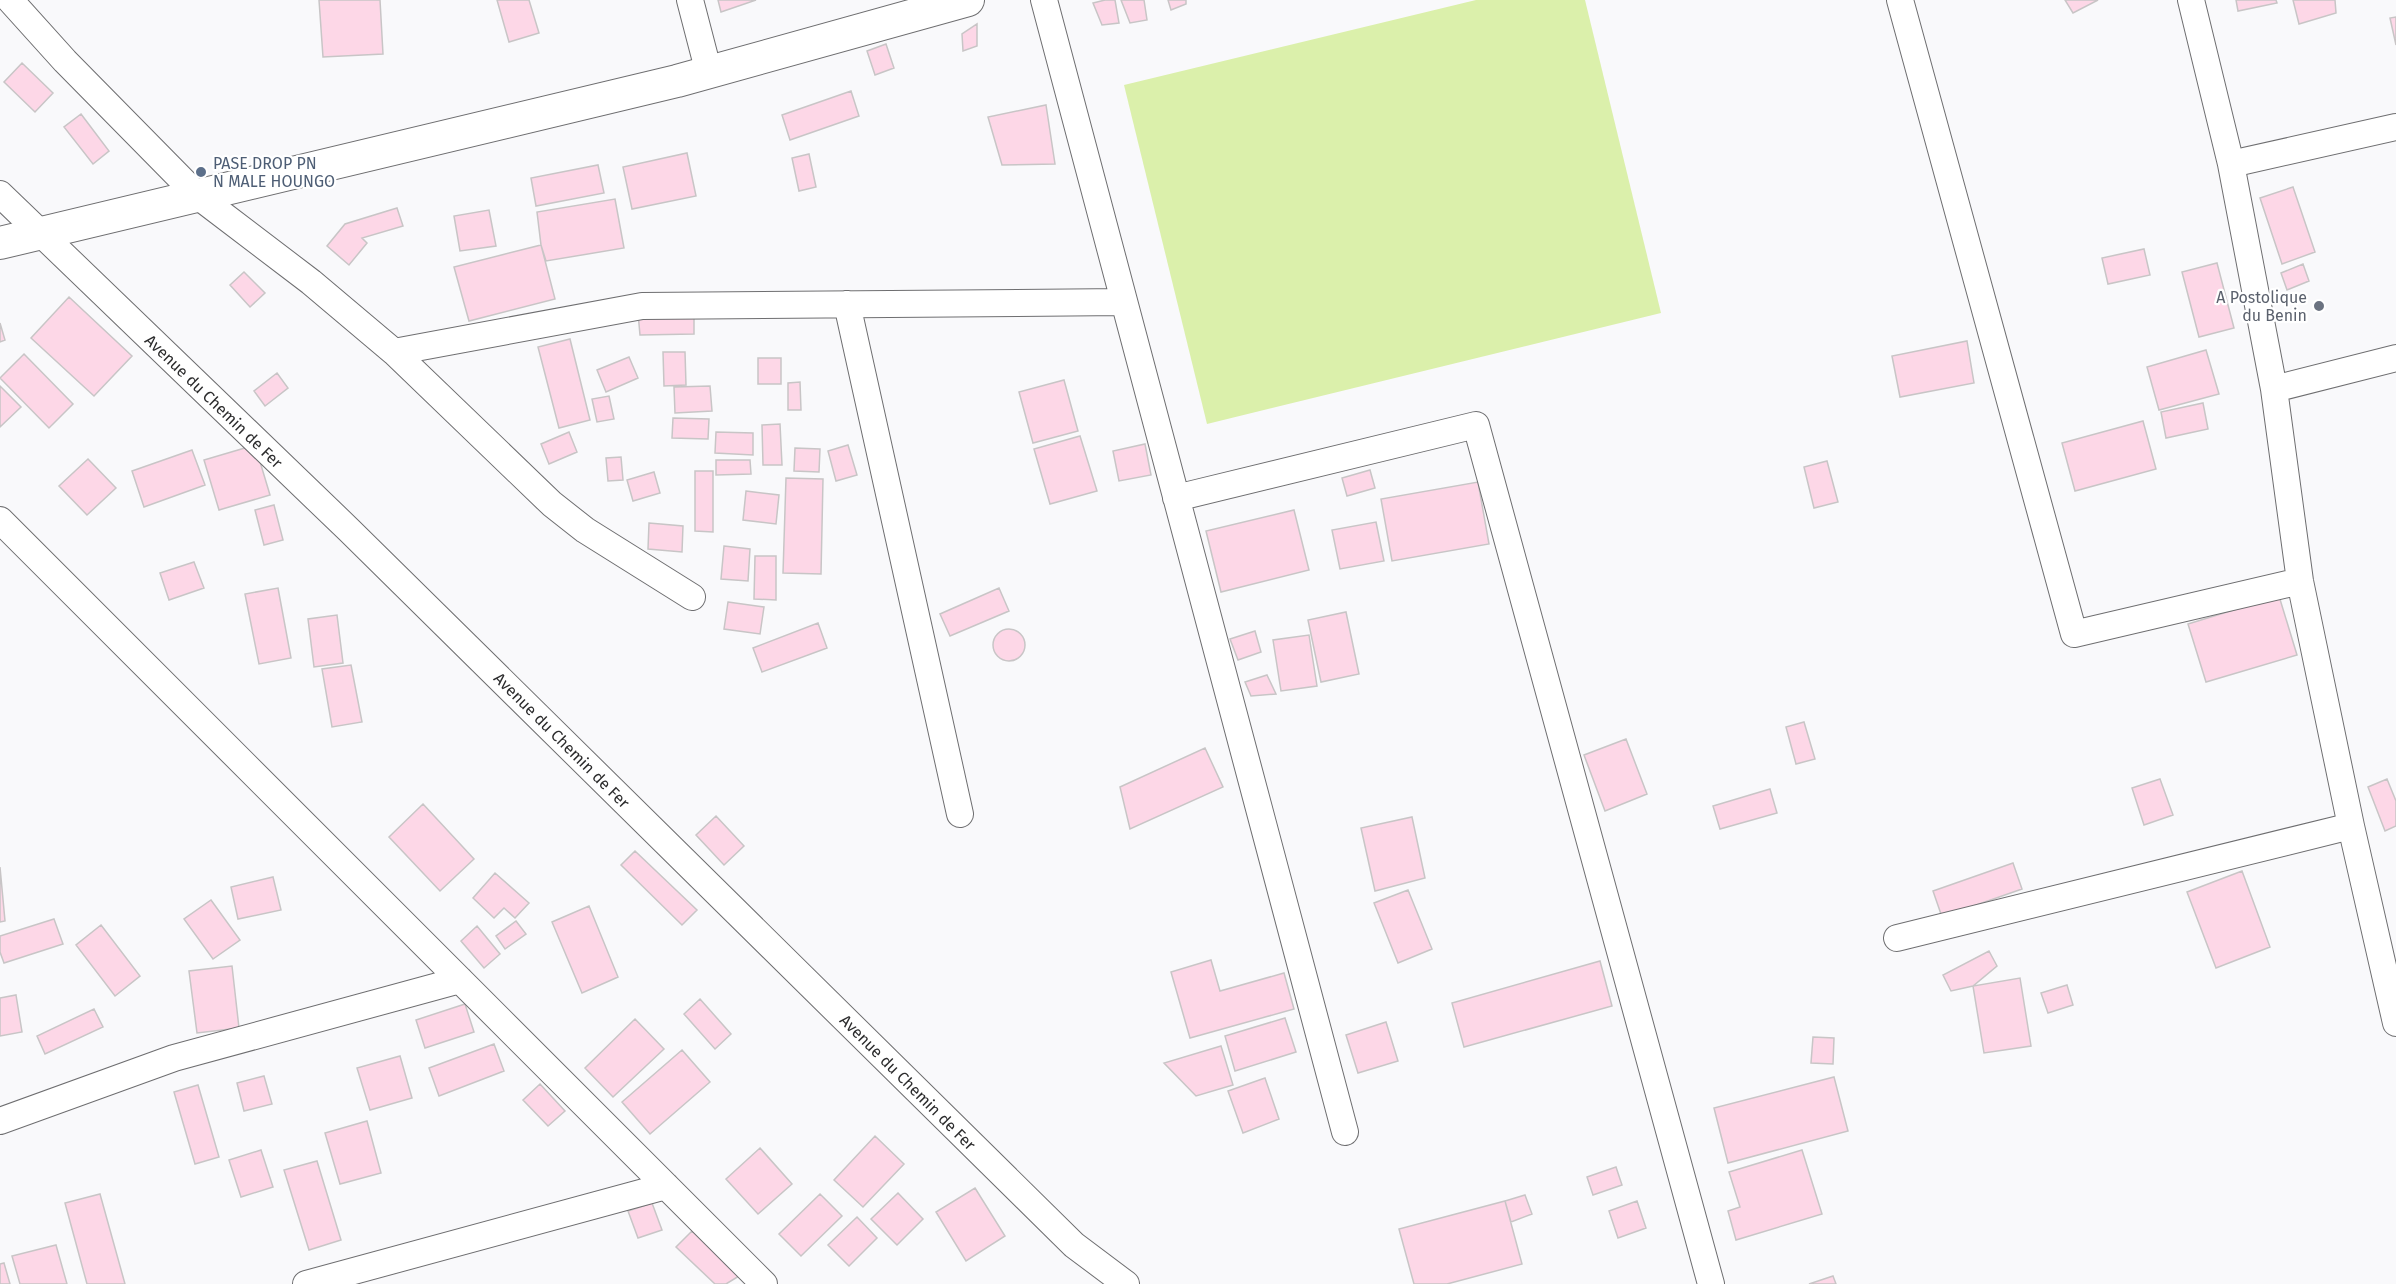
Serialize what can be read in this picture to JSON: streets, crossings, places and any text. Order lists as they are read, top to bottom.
{
  "streets": {
    "street": ["Avenue du Chemin de Fer"]
  },
  "places": ["PASE DROP PN N MALE HOUNGO", "A Postolique du Benin"]
}
